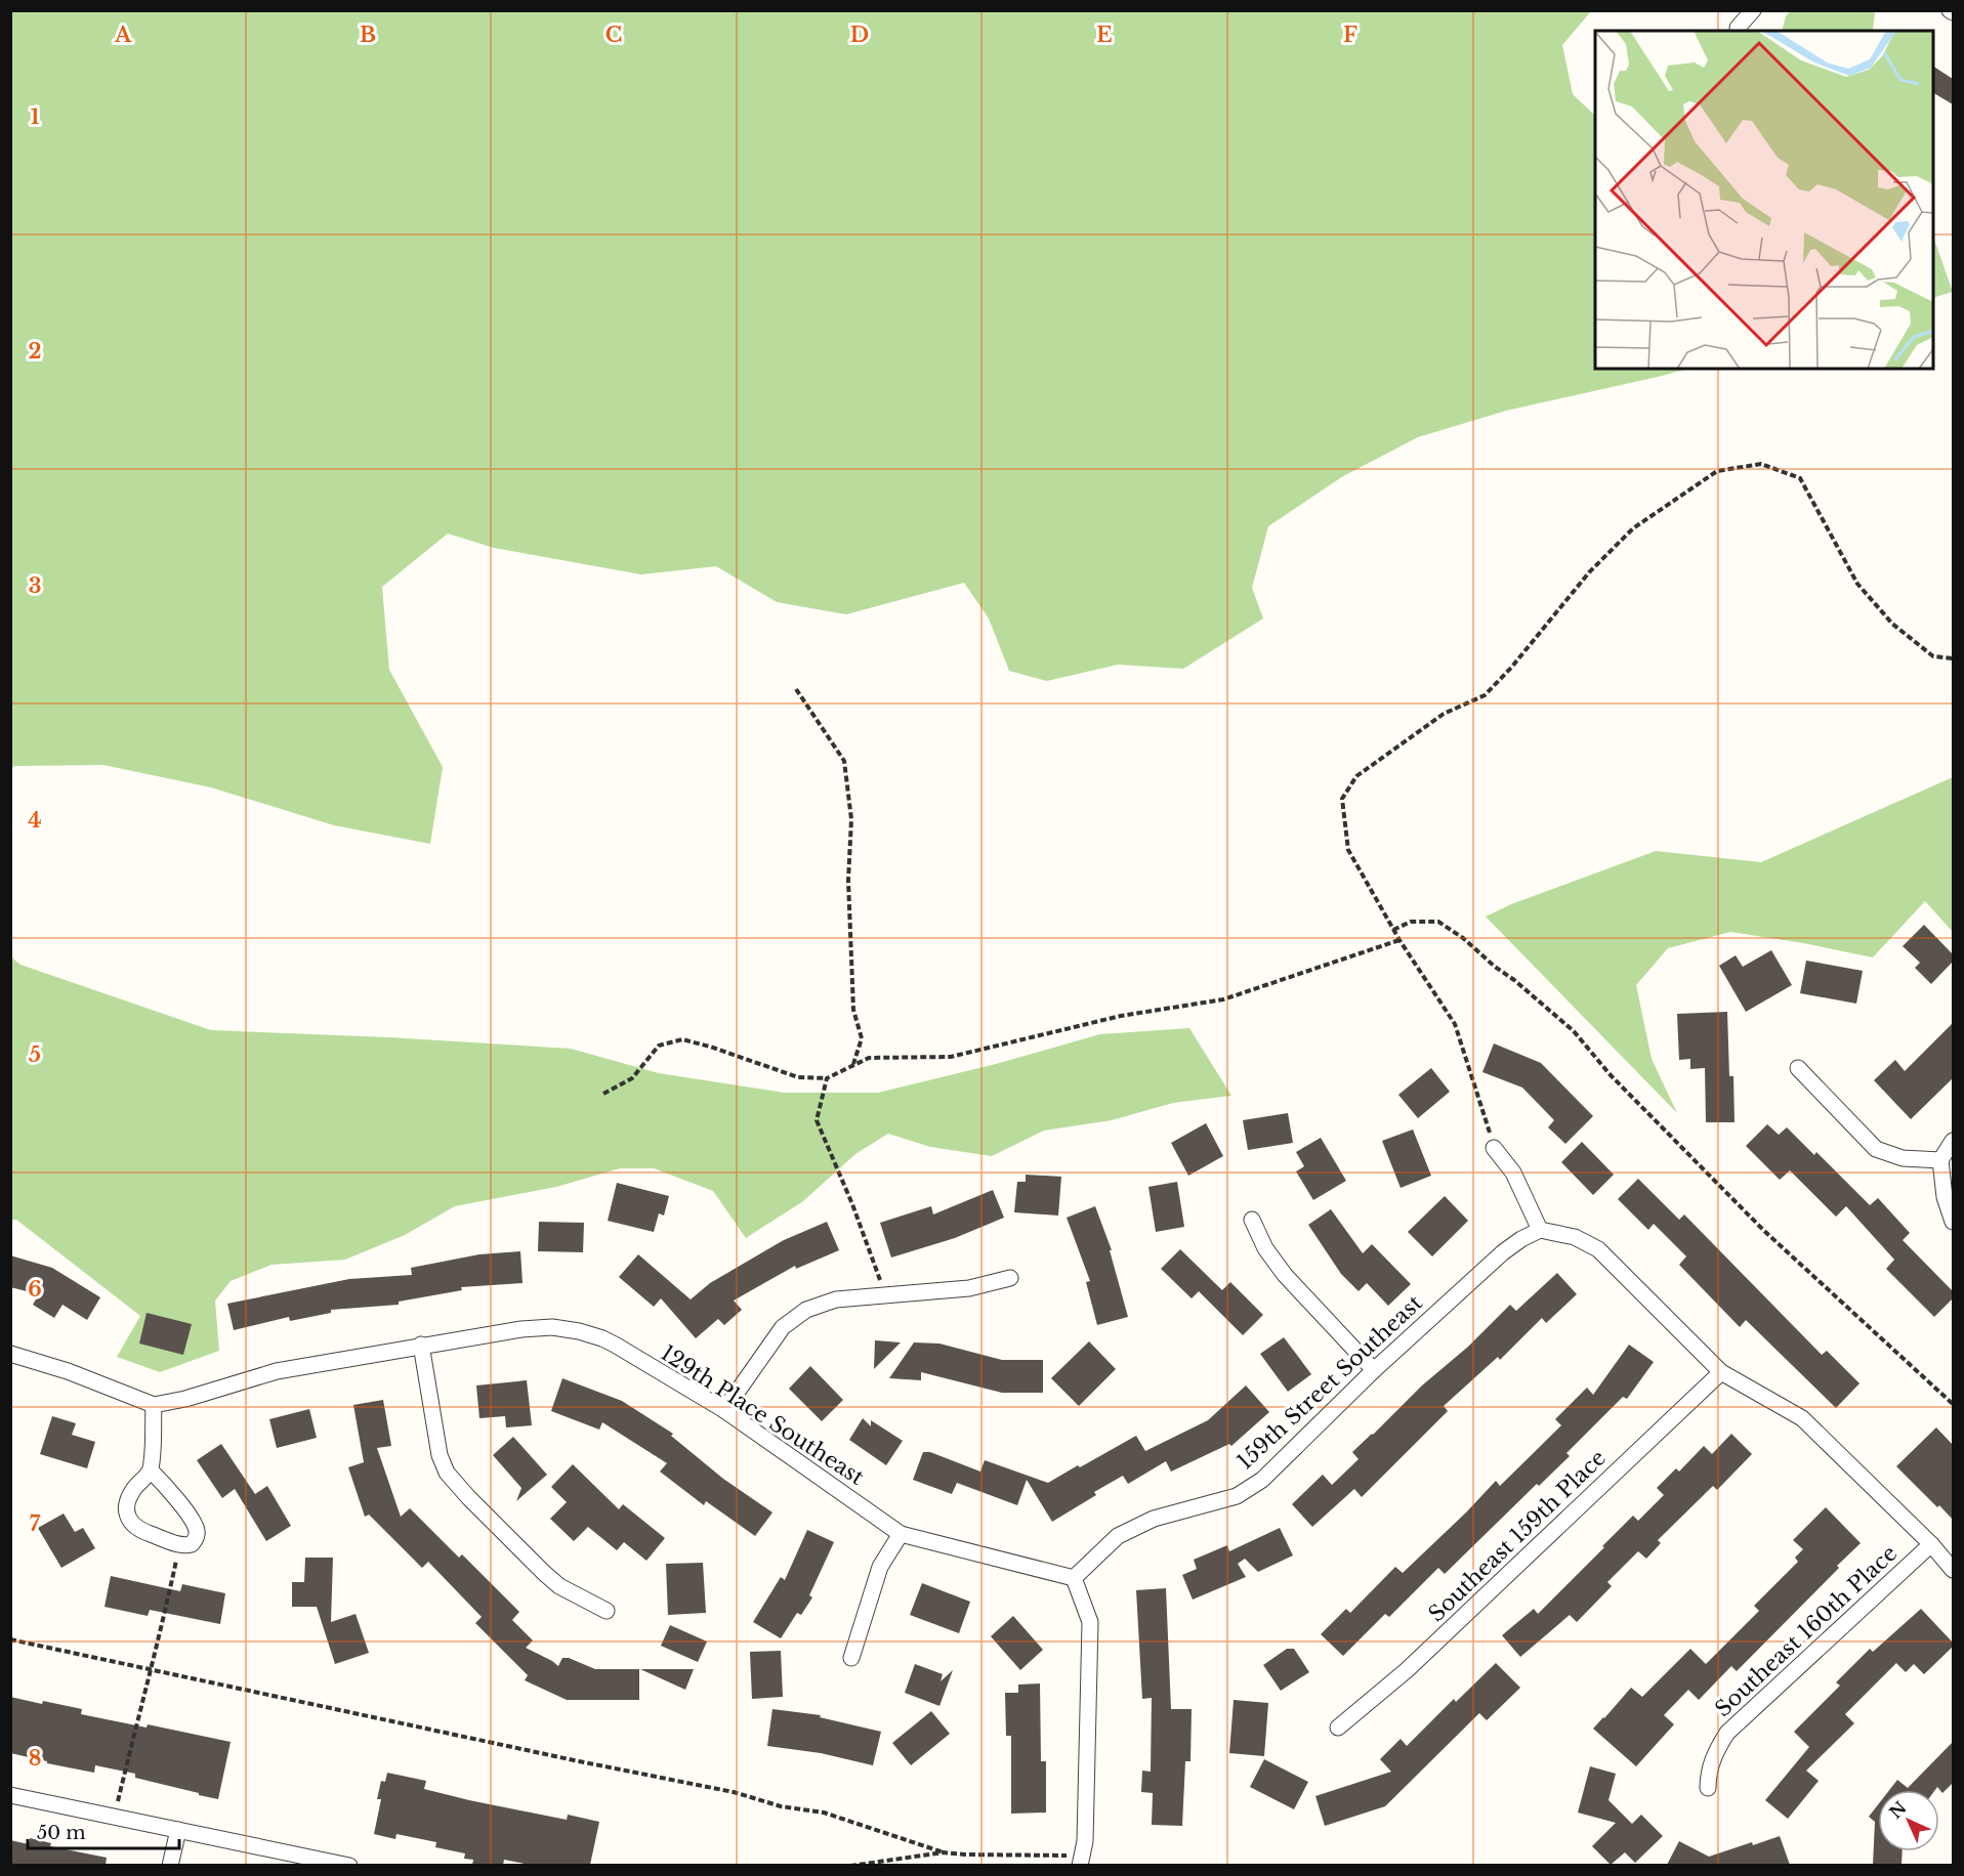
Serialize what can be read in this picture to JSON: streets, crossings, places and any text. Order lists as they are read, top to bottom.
{
  "streets": {
    "street": [
      "159th Street Southeast",
      "129th Place Southeast",
      "Southeast 159th Place",
      "Southeast 160th Place"
    ]
  },
  "crossings": [
    ["159th Street Southeast", "129th Place Southeast"]
  ],
  "scale_bar": "50 m",
  "north": "top left",
  "grid": {
    "columns": [
      "A",
      "B",
      "C",
      "D",
      "E",
      "F"
    ],
    "rows": [
      "1",
      "2",
      "3",
      "4",
      "5",
      "6",
      "7",
      "8"
    ]
  }
}
